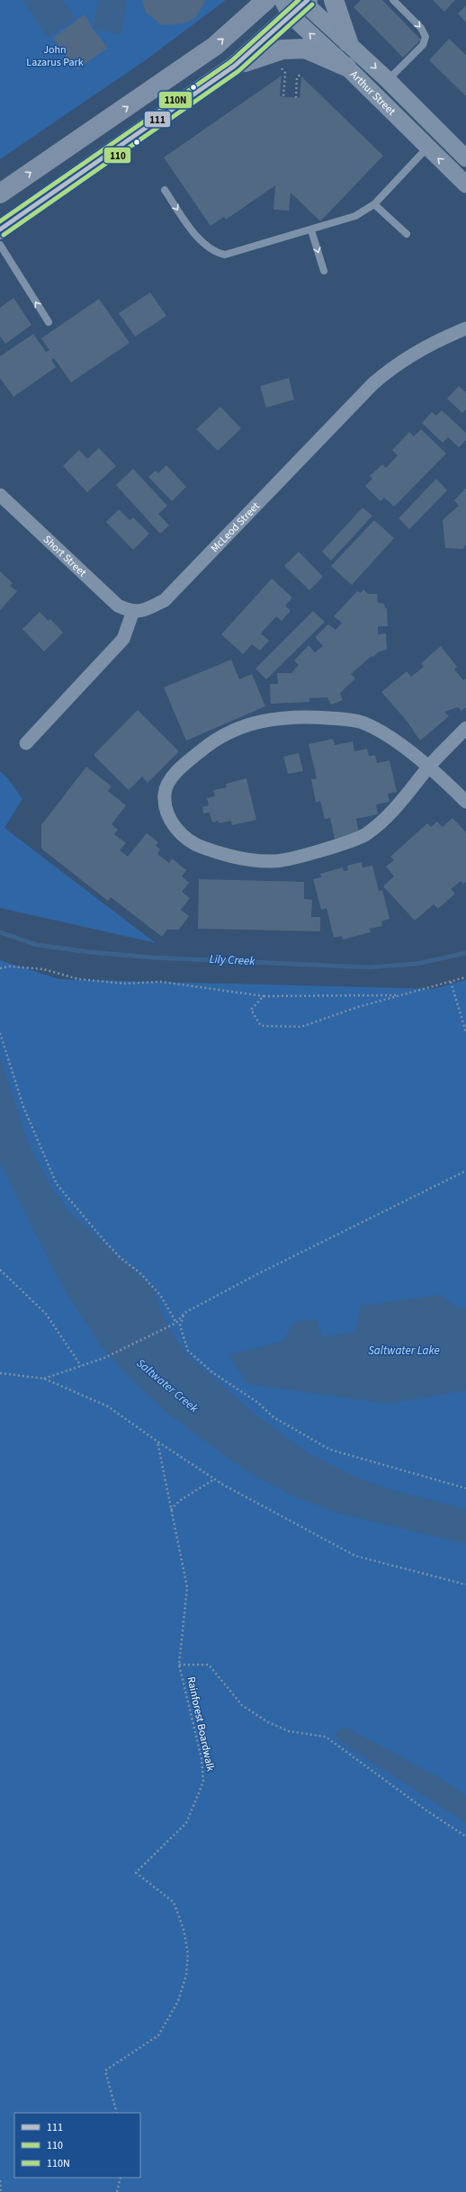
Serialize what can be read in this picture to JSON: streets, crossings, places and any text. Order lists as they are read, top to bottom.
{
  "streets": {
    "street": ["Arthur Street", "McLeod Street", "Short Street"],
    "path": ["Rainforest Boardwalk"]
  },
  "crossings": [
    ["McLeod Street", "Short Street"]
  ],
  "water": ["Lily Creek", "Saltwater Lake", "Saltwater Creek"],
  "parks": ["John Lazarus Park"],
  "lines": ["transit line 111", "transit line 110N", "transit line 110"],
  "legend": ["111", "110", "110N"]
}
